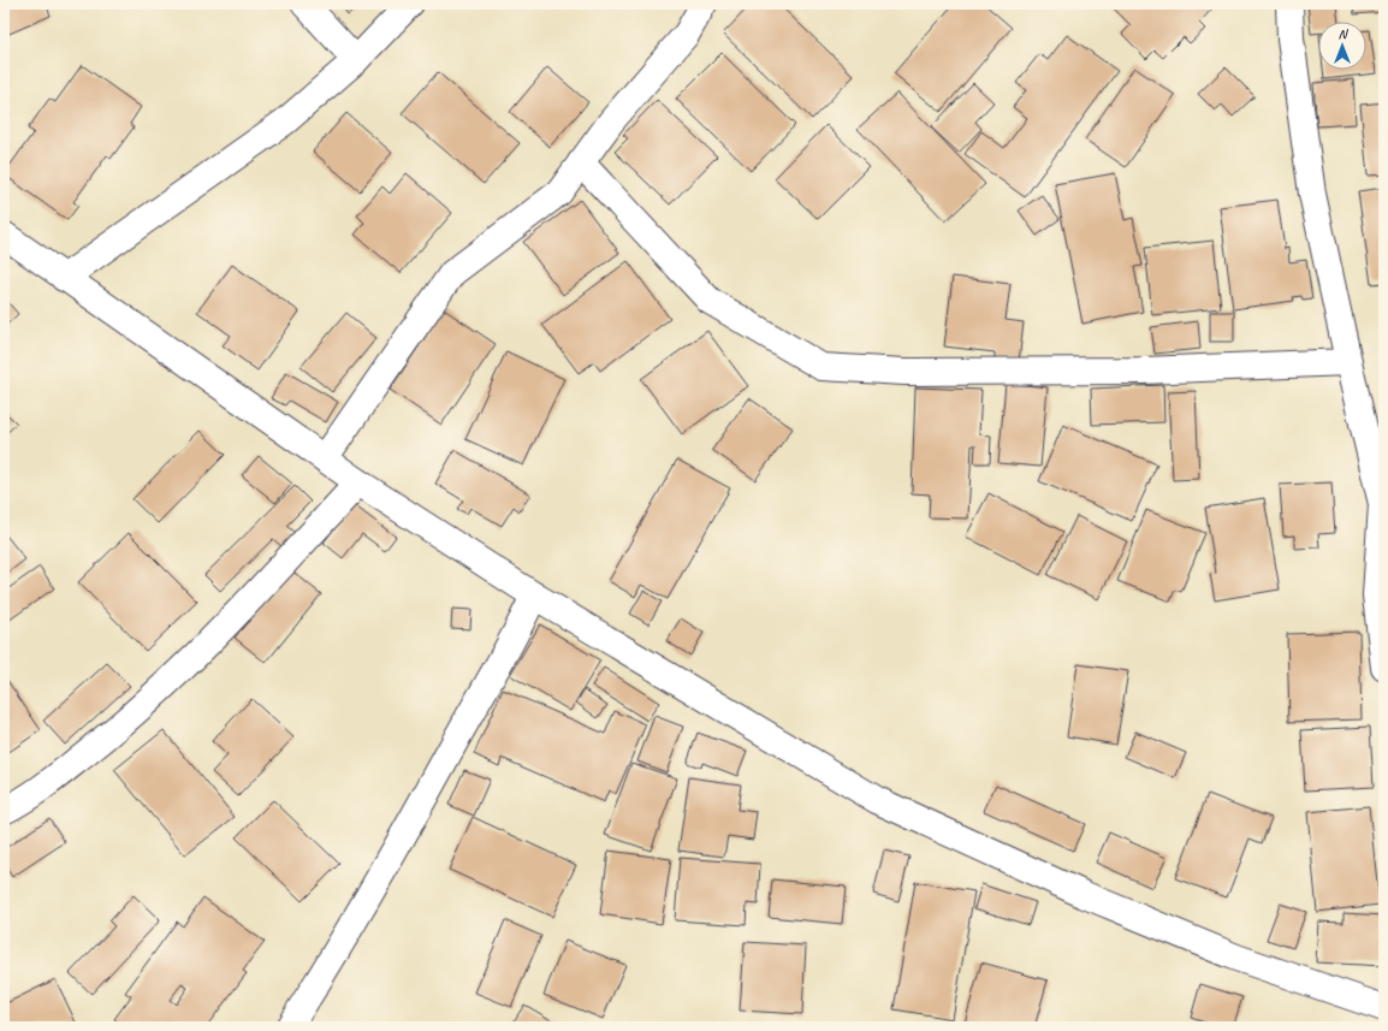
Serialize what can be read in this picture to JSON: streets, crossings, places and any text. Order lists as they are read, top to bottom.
{
  "north": "top"
}
